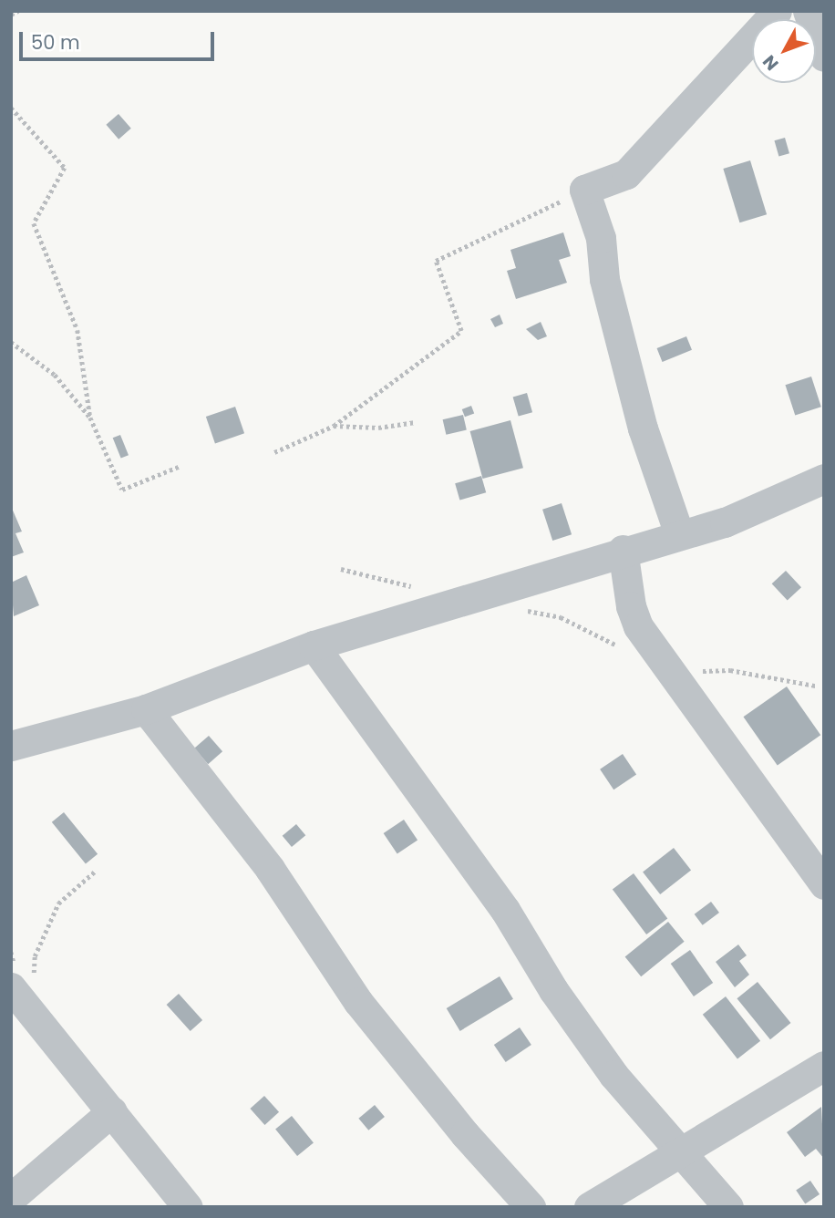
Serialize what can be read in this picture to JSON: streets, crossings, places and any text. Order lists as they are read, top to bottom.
{
  "scale_bar": "50 m",
  "north": "bottom left"
}
